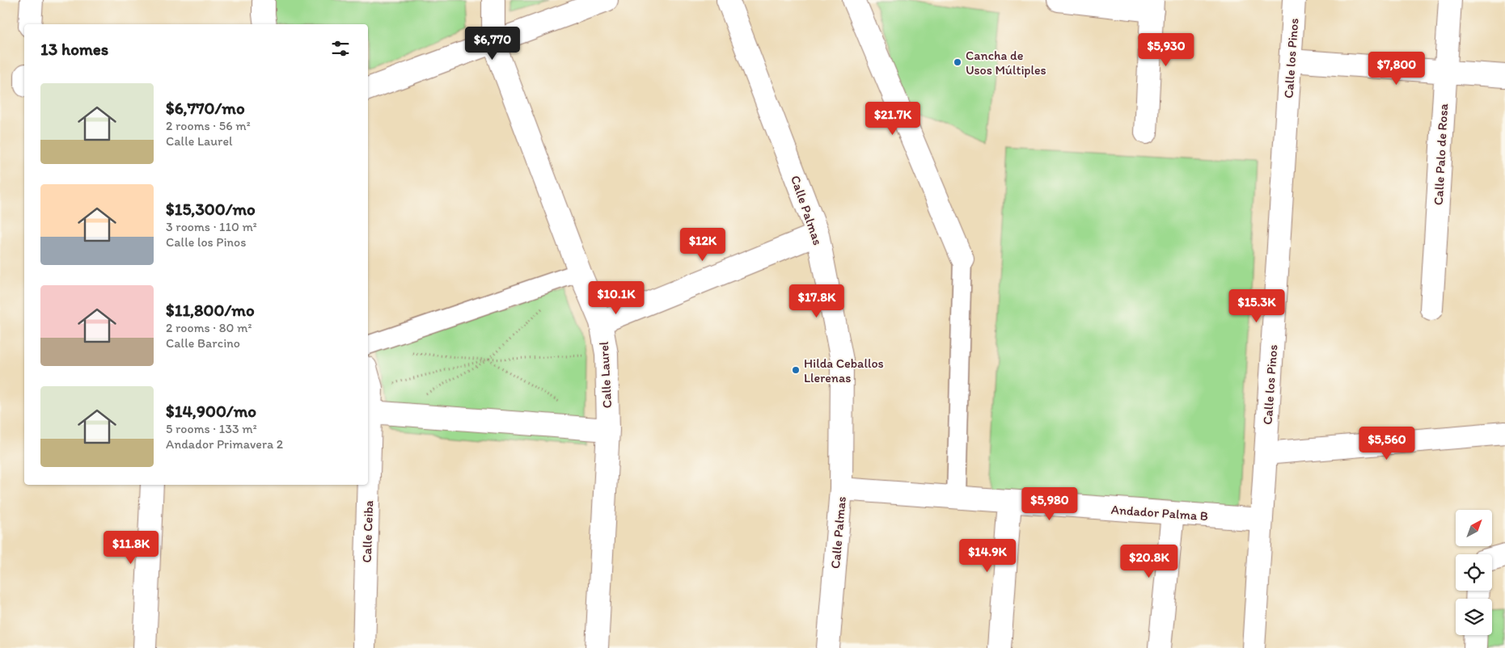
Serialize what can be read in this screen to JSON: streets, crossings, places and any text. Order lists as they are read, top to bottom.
{
  "streets": {
    "street": [
      "Calle los Pinos",
      "Calle Palo de Rosa",
      "Calle Palmas",
      "Calle Laurel",
      "Andador Palma B",
      "Calle Ceiba"
    ]
  },
  "crossings": [
    ["Calle los Pinos", "Andador Palma B"],
    ["Calle Palmas", "Andador Palma B"]
  ],
  "places": ["Cancha de Usos Múltiples", "Hilda Ceballos Llerenas"],
  "north": "top right",
  "page": {
    "heading": "13 homes",
    "price": [
      "$6,770",
      "$5,930",
      "$7,800",
      "$21.7K",
      "$12K",
      "$10.1K",
      "$17.8K",
      "$15.3K",
      "$5,560",
      "$5,980",
      "$11.8K",
      "$14.9K",
      "$20.8K"
    ],
    "list": [
      {
        "name": "$6,770/mo",
        "note": "2 rooms · 56 m² · Calle Laurel"
      },
      {
        "name": "$15,300/mo",
        "note": "3 rooms · 110 m² · Calle los Pinos"
      },
      {
        "name": "$11,800/mo",
        "note": "2 rooms · 80 m² · Calle Barcino"
      },
      {
        "name": "$14,900/mo",
        "note": "5 rooms · 133 m² · Andador Primavera 2"
      }
    ]
  }
}
